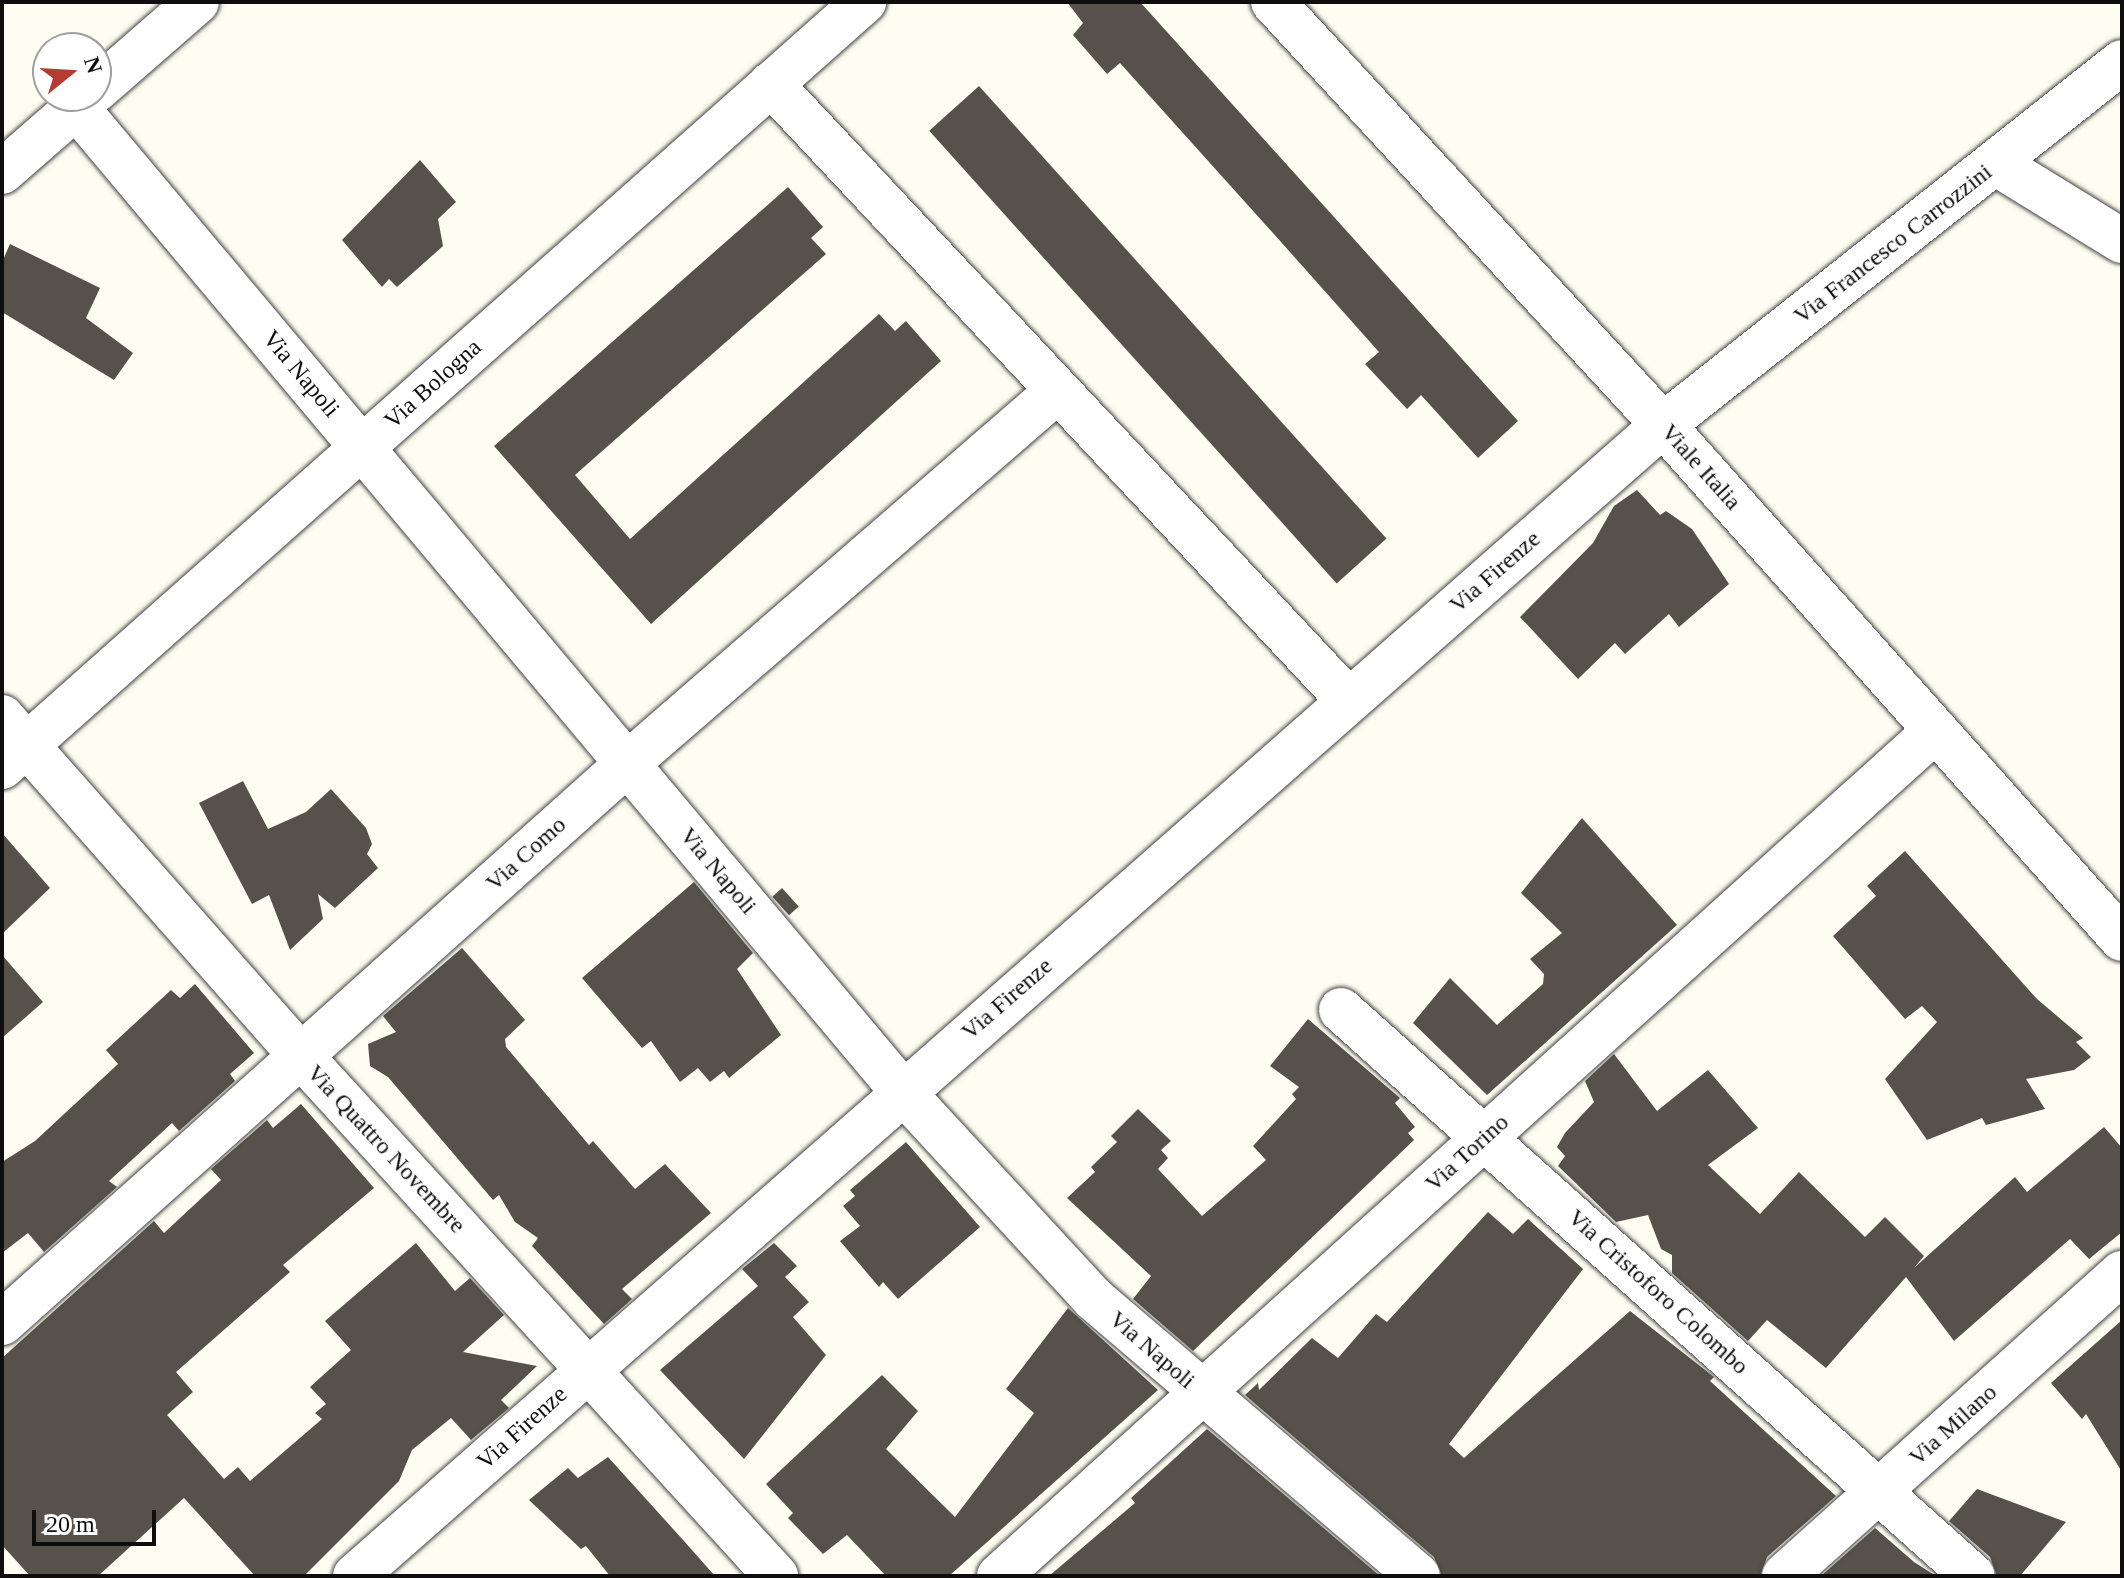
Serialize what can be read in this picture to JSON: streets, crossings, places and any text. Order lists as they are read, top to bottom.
{
  "streets": {
    "street": [
      "Via Francesco Carrozzini",
      "Via Napoli",
      "Via Bologna",
      "Viale Italia",
      "Via Firenze",
      "Via Como",
      "Via Quattro Novembre",
      "Via Torino",
      "Via Cristoforo Colombo",
      "Via Milano"
    ]
  },
  "crossings": [
    ["Via Francesco Carrozzini", "Viale Italia"],
    ["Via Francesco Carrozzini", "Via Firenze"],
    ["Via Napoli", "Via Bologna"],
    ["Via Napoli", "Via Firenze"],
    ["Via Napoli", "Via Como"],
    ["Via Napoli", "Via Torino"],
    ["Via Bologna", "Via Quattro Novembre"],
    ["Viale Italia", "Via Firenze"],
    ["Viale Italia", "Via Torino"],
    ["Via Firenze", "Via Quattro Novembre"],
    ["Via Como", "Via Quattro Novembre"],
    ["Via Torino", "Via Cristoforo Colombo"],
    ["Via Cristoforo Colombo", "Via Milano"]
  ],
  "scale_bar": "20 m",
  "north": "right"
}
